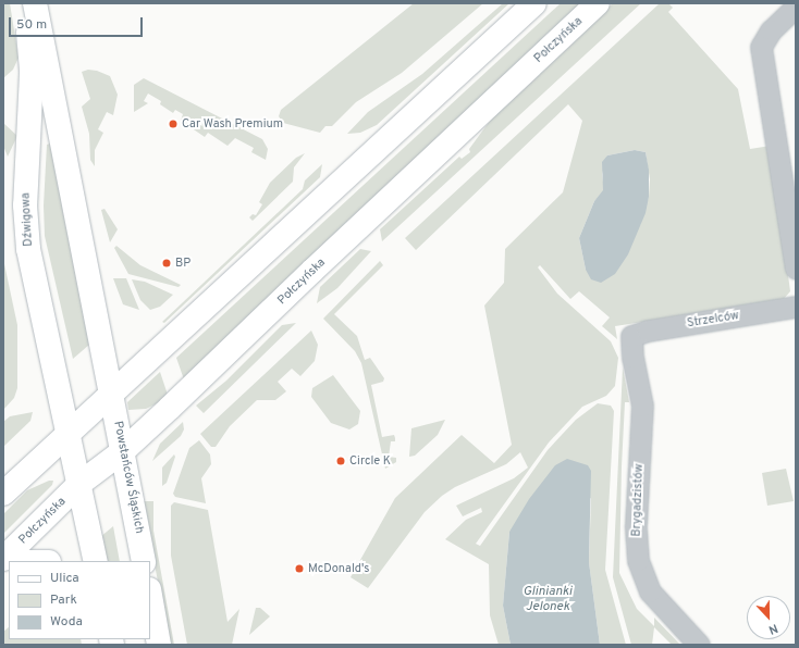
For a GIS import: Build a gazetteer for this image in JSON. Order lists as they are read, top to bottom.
{
  "streets": {
    "main road": ["Połczyńska", "Dźwigowa", "Powstańców Śląskich"],
    "street": ["Strzelców", "Brygadzistów"]
  },
  "crossings": [
    ["Połczyńska", "Powstańców Śląskich"],
    ["Strzelców", "Brygadzistów"]
  ],
  "water": ["Glinianki Jelonek"],
  "places": [
    "Car Wash Premium",
    "BP",
    "Circle K",
    "McDonald's"
  ],
  "legend": ["Ulica", "Park", "Woda"],
  "scale_bar": "50 m",
  "north": "bottom"
}
